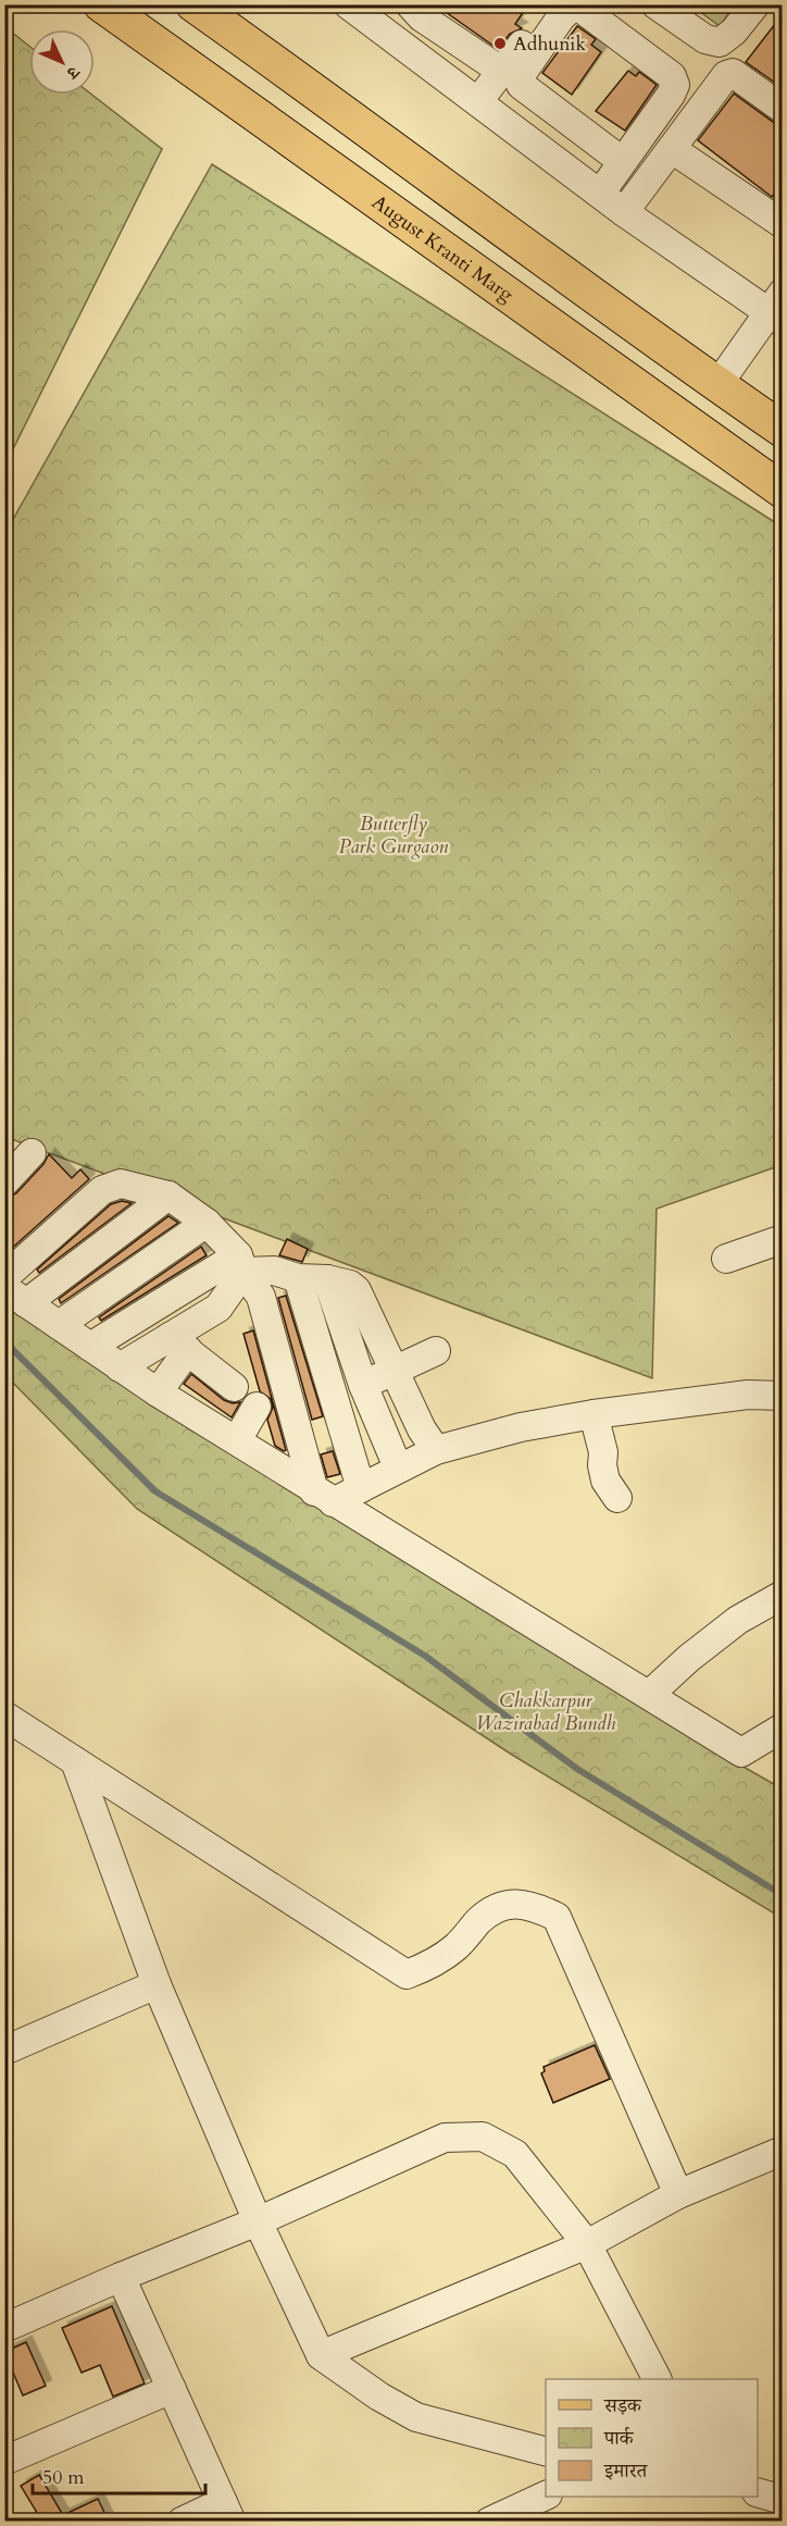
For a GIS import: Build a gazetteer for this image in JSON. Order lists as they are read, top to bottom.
{
  "streets": {
    "main road": ["August Kranti Marg"]
  },
  "parks": ["Butterfly Park Gurgaon", "Chakkarpur Wazirabad Bundh"],
  "places": ["Adhunik"],
  "legend": ["सड़क", "पार्क", "इमारत"],
  "scale_bar": "50 m",
  "north": "bottom right"
}
